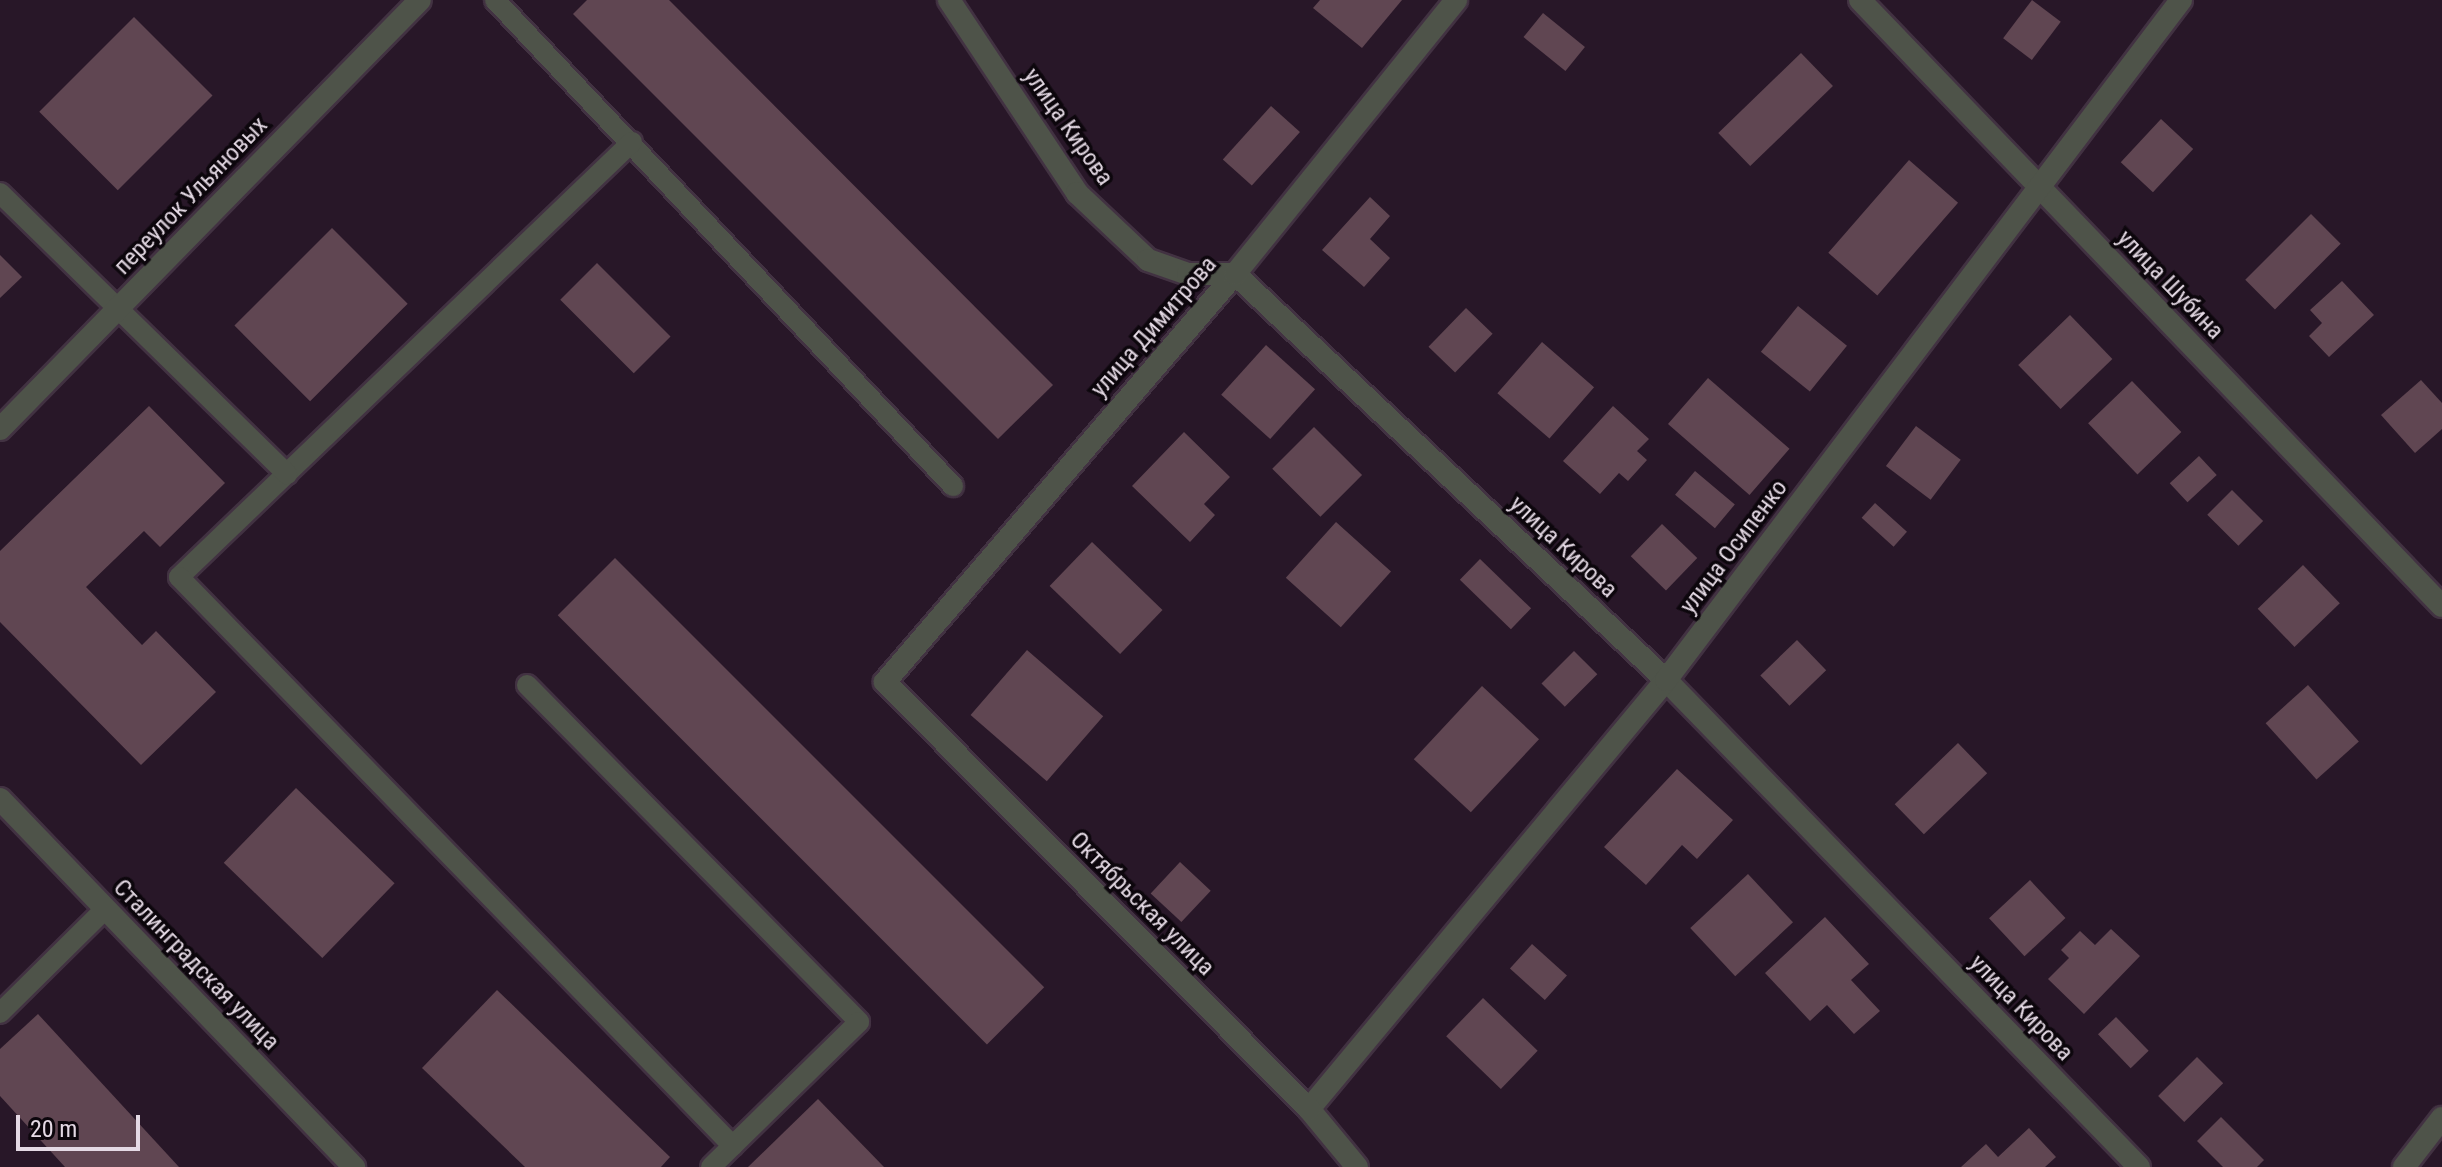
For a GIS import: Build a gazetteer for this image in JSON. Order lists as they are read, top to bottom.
{
  "streets": {
    "street": [
      "улица Кирова",
      "переулок Ульяновых",
      "улица Шубина",
      "улица Димитрова",
      "улица Осипенко",
      "Октябрьская улица",
      "Сталинградская улица"
    ]
  },
  "crossings": [
    ["улица Кирова", "улица Димитрова"],
    ["улица Кирова", "улица Осипенко"],
    ["улица Шубина", "улица Осипенко"],
    ["улица Димитрова", "Октябрьская улица"],
    ["улица Осипенко", "Октябрьская улица"]
  ],
  "scale_bar": "20 m"
}
